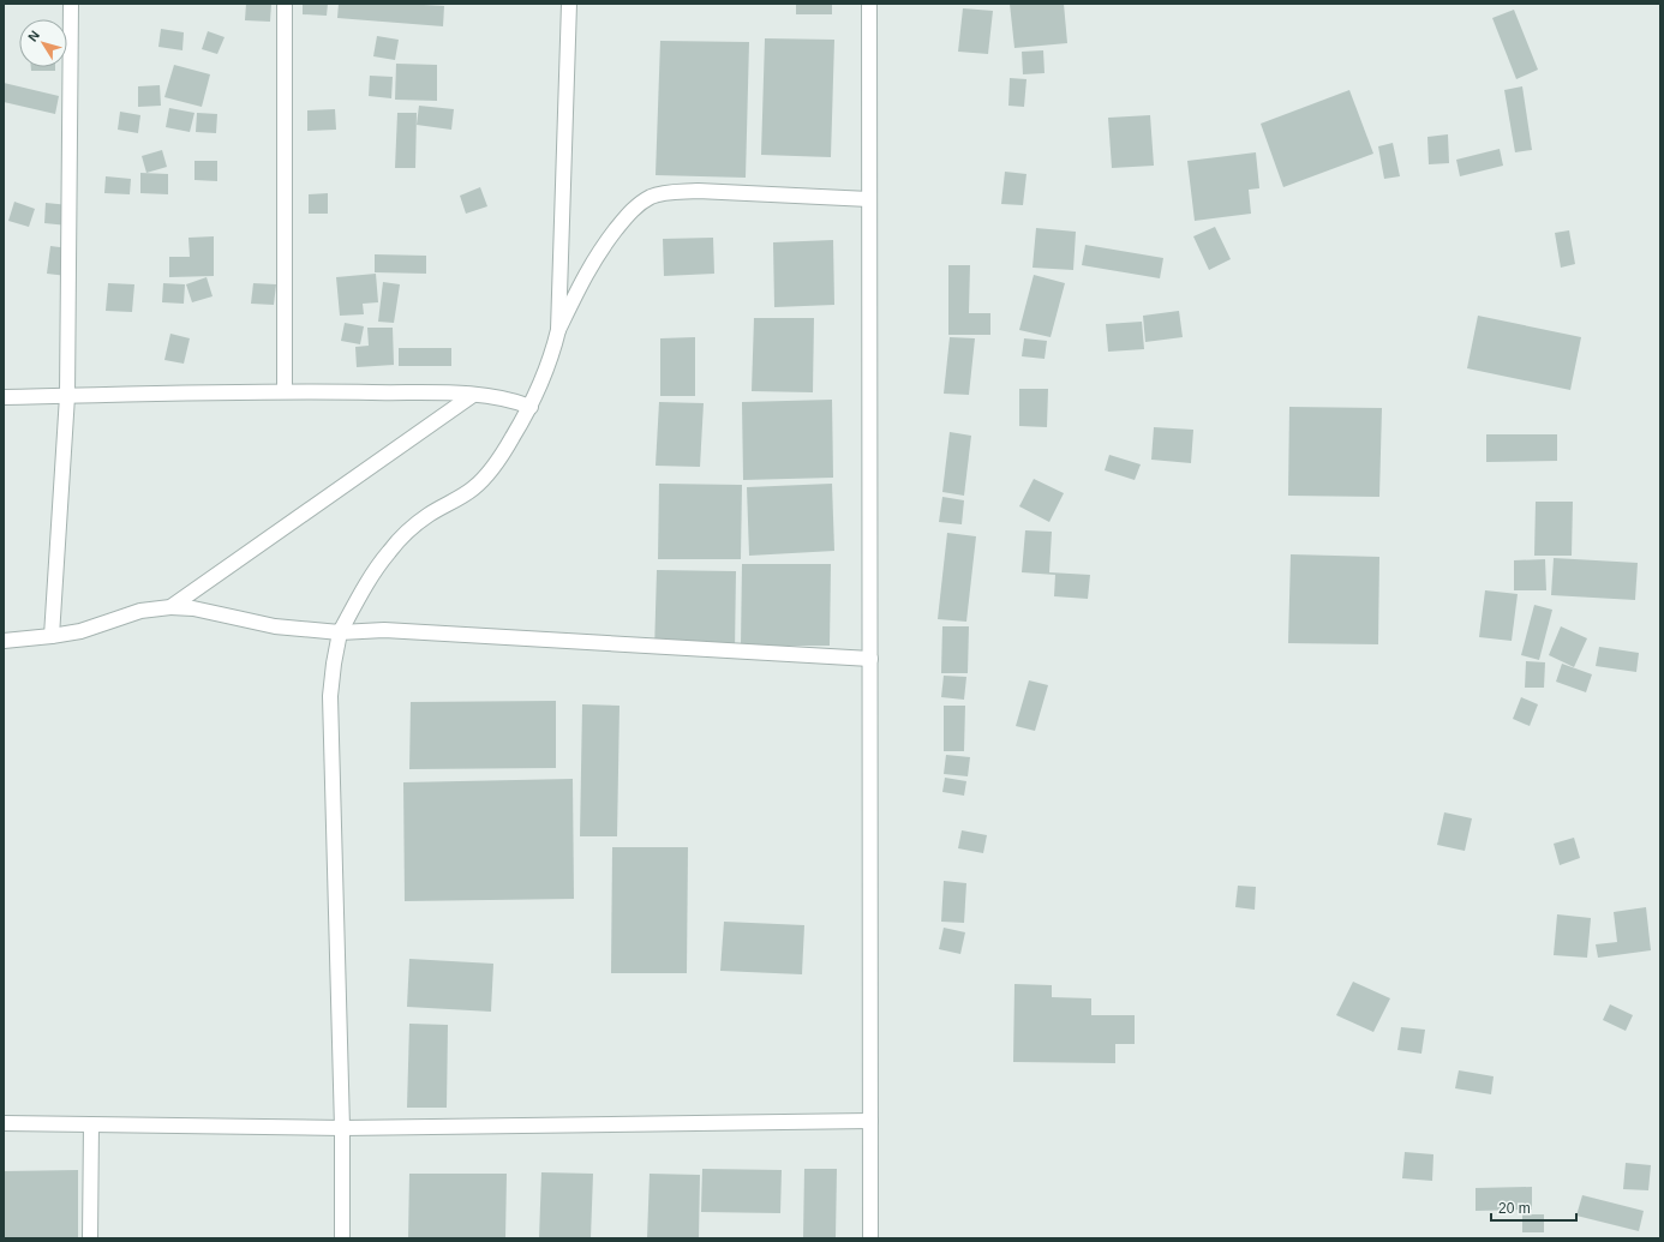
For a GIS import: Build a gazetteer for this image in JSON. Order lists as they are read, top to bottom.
{
  "scale_bar": "20 m",
  "north": "top left"
}
